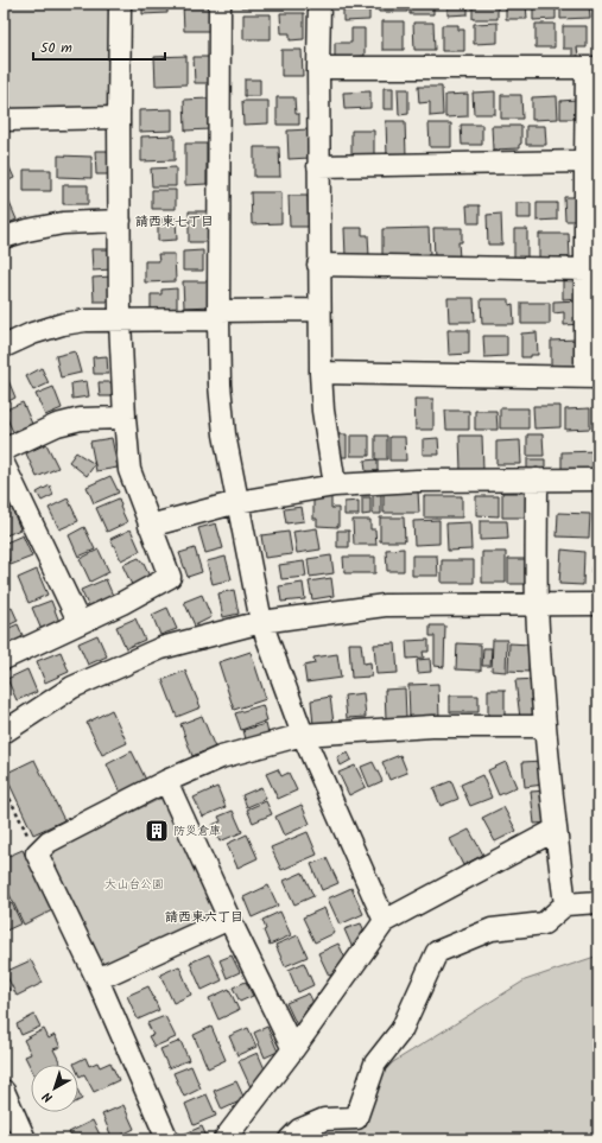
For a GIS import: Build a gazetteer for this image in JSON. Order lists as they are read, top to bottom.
{
  "districts": ["請西東七丁目", "請西東六丁目"],
  "parks": ["大山台公園"],
  "places": {
    "building": ["防災倉庫"]
  },
  "scale_bar": "50 m",
  "north": "bottom left"
}
